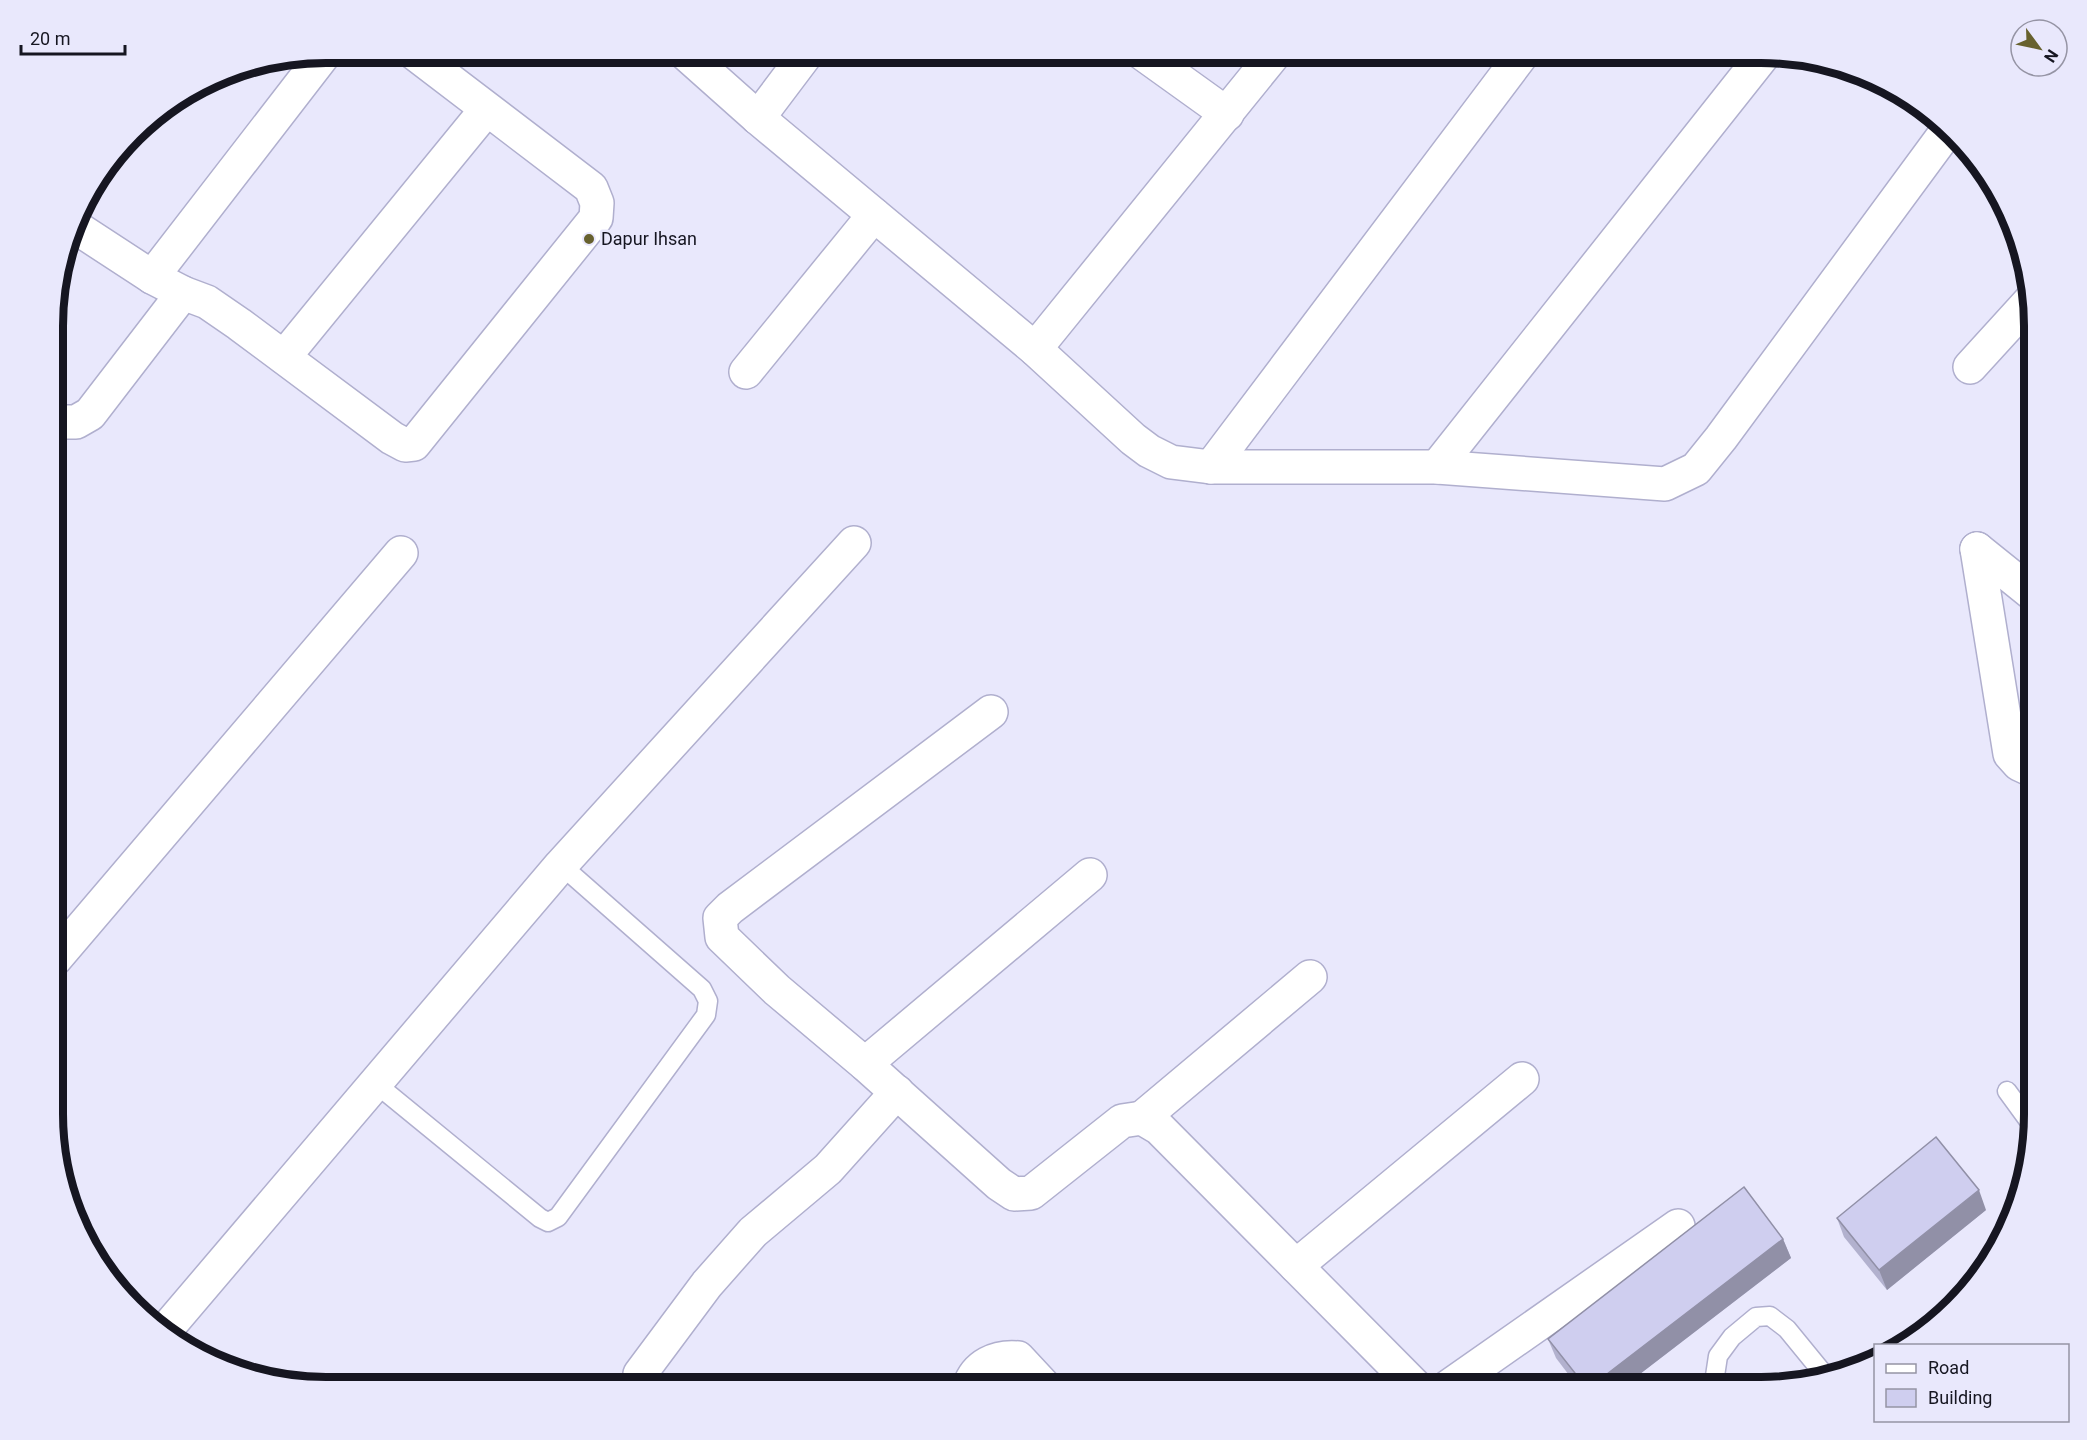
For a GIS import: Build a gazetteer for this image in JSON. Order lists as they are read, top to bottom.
{
  "places": ["Dapur Ihsan"],
  "legend": ["Road", "Building"],
  "scale_bar": "20 m",
  "north": "bottom right"
}
